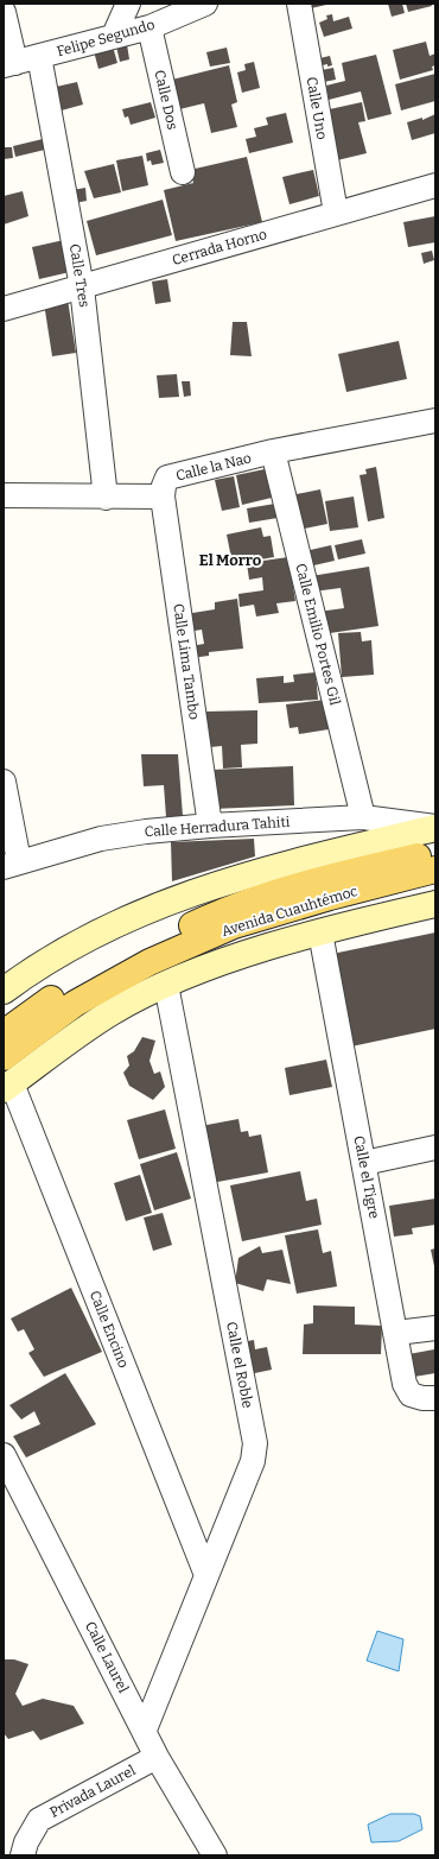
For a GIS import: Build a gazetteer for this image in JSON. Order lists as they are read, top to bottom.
{
  "streets": {
    "main road": ["Avenida Cuauhtémoc"],
    "street": [
      "Felipe Segundo",
      "Calle Dos",
      "Calle Uno",
      "Cerrada Horno",
      "Calle Tres",
      "Calle la Nao",
      "Calle Emilio Portes Gil",
      "Calle Lima Tambo",
      "Calle Herradura Tahiti",
      "Calle el Tigre",
      "Calle Encino",
      "Calle el Roble",
      "Calle Laurel",
      "Privada Laurel"
    ]
  },
  "crossings": [
    ["Felipe Segundo", "Calle Dos"],
    ["Felipe Segundo", "Calle Tres"],
    ["Calle Uno", "Cerrada Horno"],
    ["Cerrada Horno", "Calle Tres"],
    ["Calle Tres", "Calle la Nao"],
    ["Calle la Nao", "Calle Emilio Portes Gil"],
    ["Calle la Nao", "Calle Lima Tambo"],
    ["Calle Emilio Portes Gil", "Calle Herradura Tahiti"],
    ["Calle Lima Tambo", "Calle Herradura Tahiti"],
    ["Calle Encino", "Calle el Roble"],
    ["Calle el Roble", "Calle Laurel"],
    ["Calle Laurel", "Privada Laurel"]
  ],
  "districts": ["El Morro"]
}
